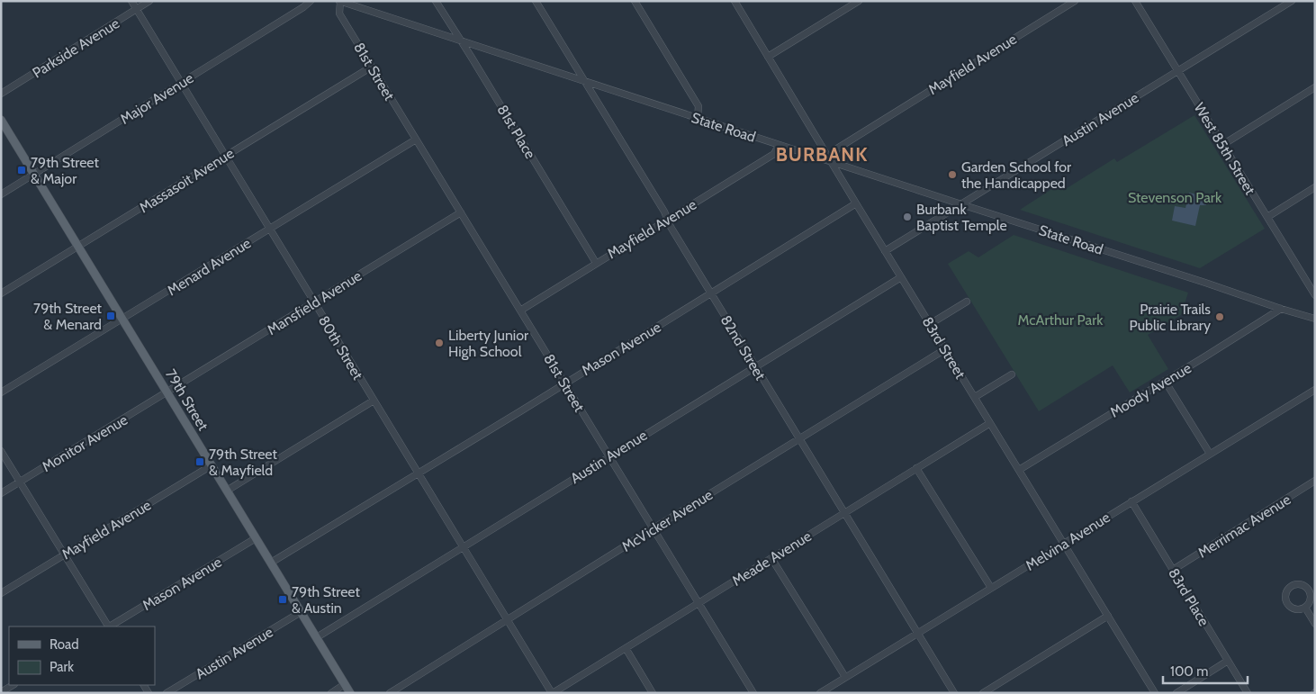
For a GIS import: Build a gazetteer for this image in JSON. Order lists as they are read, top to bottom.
{
  "streets": {
    "main road": ["79th Street"],
    "street": [
      "Parkside Avenue",
      "Mayfield Avenue",
      "81st Street",
      "Major Avenue",
      "Austin Avenue",
      "State Road",
      "81st Place",
      "West 85th Street",
      "Massasoit Avenue",
      "Menard Avenue",
      "Mansfield Avenue",
      "80th Street",
      "82nd Street",
      "83rd Street",
      "Mason Avenue",
      "Moody Avenue",
      "Monitor Avenue",
      "McVicker Avenue",
      "Merrimac Avenue",
      "Melvina Avenue",
      "Meade Avenue",
      "83rd Place"
    ]
  },
  "crossings": [
    ["Parkside Avenue", "80th Street"],
    ["Mayfield Avenue", "81st Street"],
    ["Mayfield Avenue", "State Road"],
    ["Mayfield Avenue", "81st Place"],
    ["Mayfield Avenue", "82nd Street"],
    ["Mayfield Avenue", "83rd Street"],
    ["Mayfield Avenue", "79th Street"],
    ["81st Street", "Austin Avenue"],
    ["81st Street", "State Road"],
    ["81st Street", "Massasoit Avenue"],
    ["81st Street", "Menard Avenue"],
    ["81st Street", "Mansfield Avenue"],
    ["81st Street", "Mason Avenue"],
    ["81st Street", "McVicker Avenue"],
    ["81st Street", "Meade Avenue"],
    ["Major Avenue", "80th Street"],
    ["Major Avenue", "79th Street"],
    ["Austin Avenue", "State Road"],
    ["Austin Avenue", "West 85th Street"],
    ["Austin Avenue", "80th Street"],
    ["Austin Avenue", "82nd Street"],
    ["Austin Avenue", "83rd Street"],
    ["Austin Avenue", "79th Street"],
    ["State Road", "81st Place"],
    ["State Road", "82nd Street"],
    ["State Road", "83rd Street"],
    ["State Road", "Moody Avenue"],
    ["Massasoit Avenue", "80th Street"],
    ["Massasoit Avenue", "79th Street"],
    ["Menard Avenue", "80th Street"],
    ["Menard Avenue", "79th Street"],
    ["Mansfield Avenue", "80th Street"],
    ["Mansfield Avenue", "79th Street"],
    ["Mansfield Avenue", "Monitor Avenue"],
    ["80th Street", "Mason Avenue"],
    ["80th Street", "McVicker Avenue"],
    ["80th Street", "Meade Avenue"],
    ["82nd Street", "Mason Avenue"],
    ["82nd Street", "McVicker Avenue"],
    ["82nd Street", "Melvina Avenue"],
    ["82nd Street", "Meade Avenue"],
    ["83rd Street", "Mason Avenue"],
    ["83rd Street", "Moody Avenue"],
    ["83rd Street", "McVicker Avenue"],
    ["83rd Street", "Melvina Avenue"],
    ["83rd Street", "Meade Avenue"],
    ["Mason Avenue", "79th Street"],
    ["79th Street", "Monitor Avenue"],
    ["Merrimac Avenue", "83rd Place"],
    ["Melvina Avenue", "83rd Place"]
  ],
  "districts": ["BURBANK"],
  "parks": ["Stevenson Park", "McArthur Park"],
  "places": {
    "transit": [
      "79th Street & Major",
      "79th Street & Menard",
      "79th Street & Mayfield",
      "79th Street & Austin"
    ],
    "other": [
      "Garden School for the Handicapped",
      "Burbank Baptist Temple",
      "Prairie Trails Public Library",
      "Liberty Junior High School"
    ]
  },
  "legend": ["Road", "Park"],
  "scale_bar": "100 m"
}
